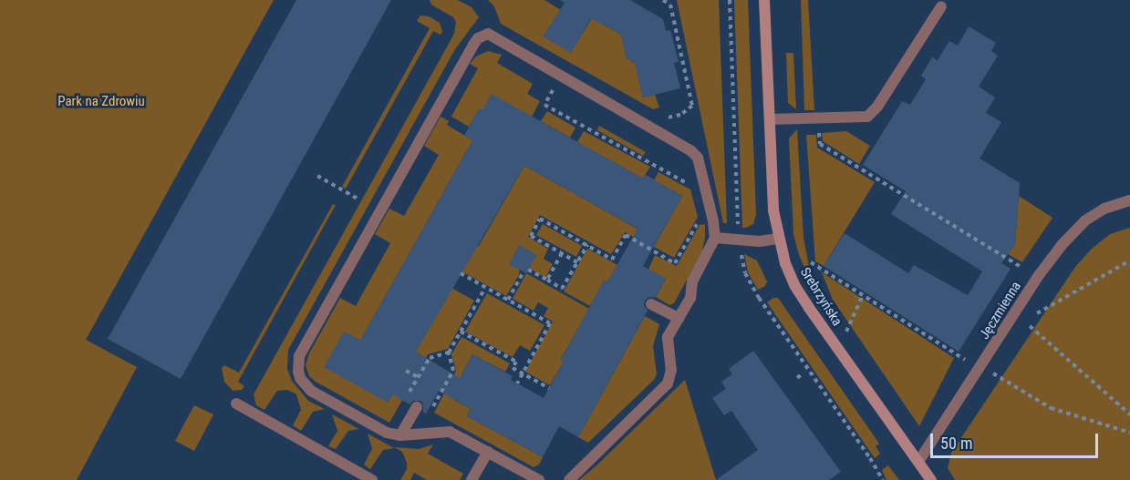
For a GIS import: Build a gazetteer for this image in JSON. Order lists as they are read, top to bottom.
{
  "streets": {
    "street": ["Srebrzyńska", "Jęczmienna"]
  },
  "crossings": [
    ["Srebrzyńska", "Jęczmienna"]
  ],
  "parks": ["Park na Zdrowiu"],
  "scale_bar": "50 m"
}
